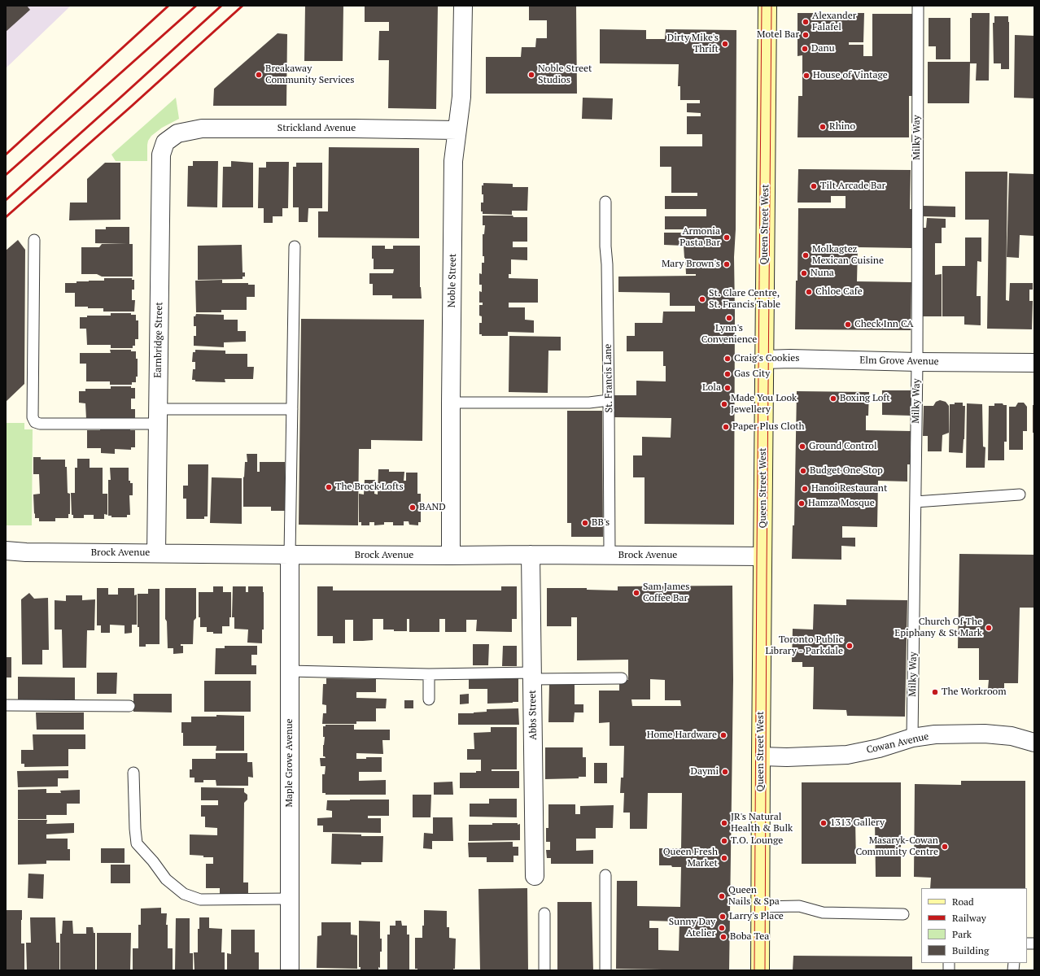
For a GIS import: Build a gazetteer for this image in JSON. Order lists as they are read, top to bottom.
{
  "streets": {
    "main road": ["Queen Street West"],
    "street": [
      "Strickland Avenue",
      "Noble Street",
      "Earnbridge Street",
      "Elm Grove Avenue",
      "Brock Avenue",
      "Abbs Street",
      "Cowan Avenue",
      "Maple Grove Avenue"
    ],
    "lane": ["Milky Way", "St. Francis Lane"]
  },
  "crossings": [
    ["Strickland Avenue", "Noble Street"],
    ["Strickland Avenue", "Earnbridge Street"],
    ["Milky Way", "Elm Grove Avenue"],
    ["Milky Way", "Cowan Avenue"],
    ["Queen Street West", "Elm Grove Avenue"],
    ["Queen Street West", "Brock Avenue"],
    ["Queen Street West", "Cowan Avenue"],
    ["Noble Street", "Brock Avenue"],
    ["Earnbridge Street", "Brock Avenue"],
    ["St. Francis Lane", "Brock Avenue"],
    ["Brock Avenue", "Abbs Street"],
    ["Brock Avenue", "Maple Grove Avenue"]
  ],
  "places": [
    "Alexander Falafel",
    "Motel Bar",
    "Dirty Mike's Thrift",
    "Danu",
    "Breakaway Community Services",
    "Noble Street Studios",
    "House of Vintage",
    "Rhino",
    "Tilt Arcade Bar",
    "Armonia Pasta Bar",
    "Molkagtez Mexican Cuisine",
    "Mary Brown's",
    "Nuna",
    "Chloe Cafe",
    "St. Clare Centre, St. Francis Table",
    "Lynn's Convenience",
    "Check Inn CA",
    "Craig's Cookies",
    "Gas City",
    "Lola",
    "Boxing Loft",
    "Made You Look Jewellery",
    "Paper Plus Cloth",
    "Ground Control",
    "Budget One Stop",
    "The Brock Lofts",
    "Hanoi Restaurant",
    "Hamza Mosque",
    "BAND",
    "BB's",
    "Sam James Coffee Bar",
    "Church Of The Epiphany & St Mark",
    "Toronto Public Library - Parkdale",
    "The Workroom",
    "Home Hardware",
    "Daymi",
    "JR's Natural Health & Bulk",
    "1313 Gallery",
    "T.O. Lounge",
    "Masaryk-Cowan Community Centre",
    "Queen Fresh Market",
    "Queen Nails & Spa",
    "Larry's Place",
    "Sunny Day Atelier",
    "Boba Tea"
  ],
  "legend": [
    "Road",
    "Railway",
    "Park",
    "Building"
  ]
}
